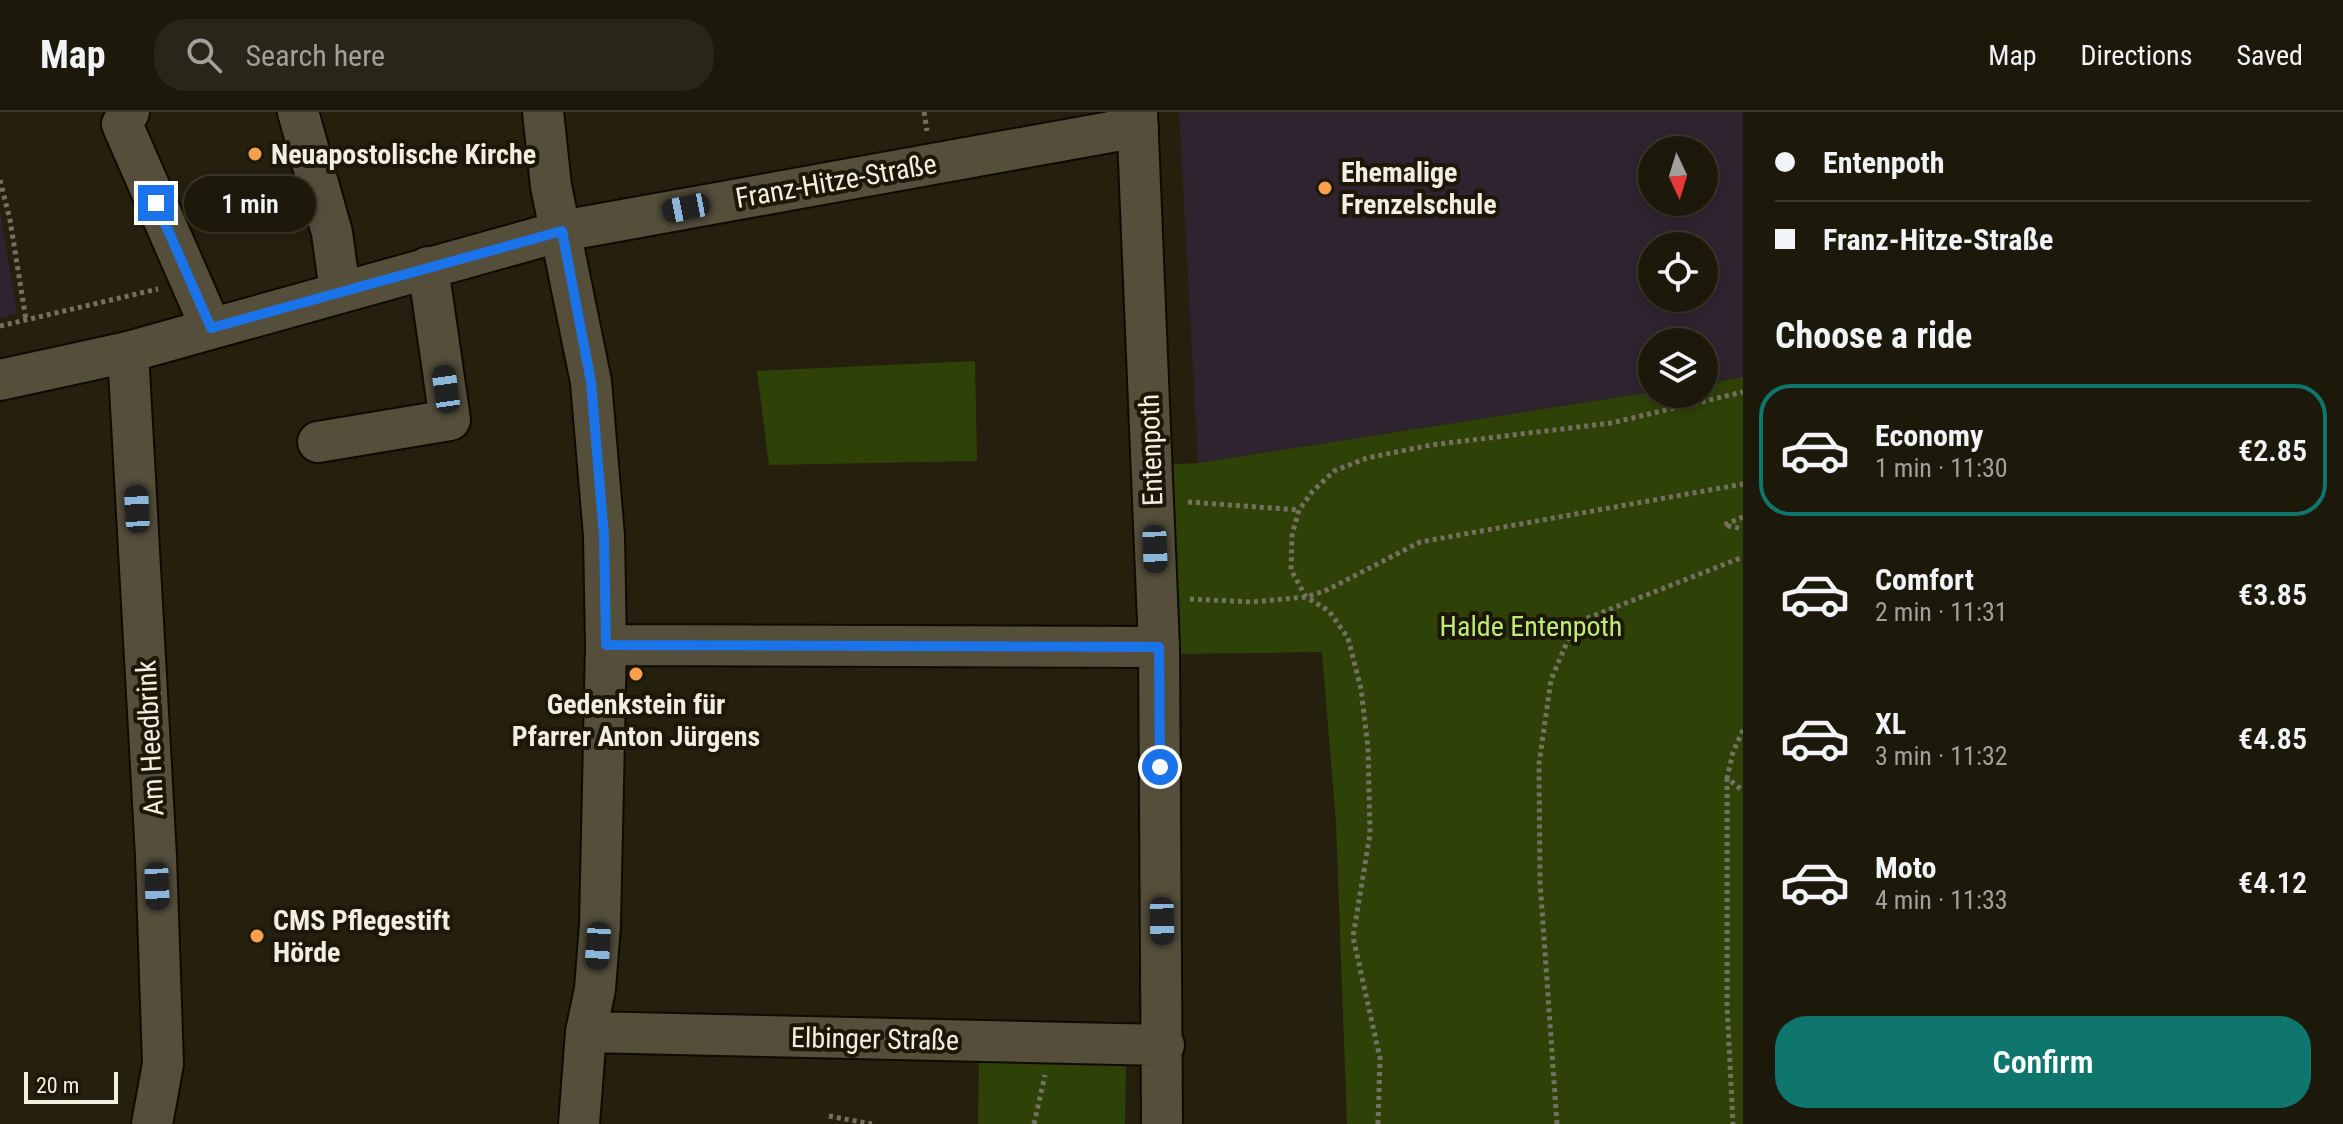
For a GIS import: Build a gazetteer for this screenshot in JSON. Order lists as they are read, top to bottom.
{
  "streets": {
    "street": [
      "Franz-Hitze-Straße",
      "Entenpoth",
      "Am Heedbrink",
      "Elbinger Straße"
    ]
  },
  "crossings": [
    ["Franz-Hitze-Straße", "Entenpoth"],
    ["Franz-Hitze-Straße", "Am Heedbrink"],
    ["Entenpoth", "Elbinger Straße"]
  ],
  "parks": ["Halde Entenpoth"],
  "places": [
    "Neuapostolische Kirche",
    "Ehemalige Frenzelschule",
    "Gedenkstein für Pfarrer Anton Jürgens",
    "CMS Pflegestift Hörde"
  ],
  "scale_bar": "20 m",
  "north": "bottom",
  "page": {
    "header": "Map",
    "search": "Search here",
    "nav": ["Map", "Directions", "Saved"],
    "banner": ["Entenpoth", "Franz-Hitze-Straße"],
    "bubble": "1 min",
    "heading": "Choose a ride",
    "list": [
      {
        "name": "Economy",
        "note": "1 min · 11:30",
        "value": "€2.85"
      },
      {
        "name": "Comfort",
        "note": "2 min · 11:31",
        "value": "€3.85"
      },
      {
        "name": "XL",
        "note": "3 min · 11:32",
        "value": "€4.85"
      },
      {
        "name": "Moto",
        "note": "4 min · 11:33",
        "value": "€4.12"
      }
    ],
    "buttons": "Confirm",
    "scale": "20 m"
  }
}
